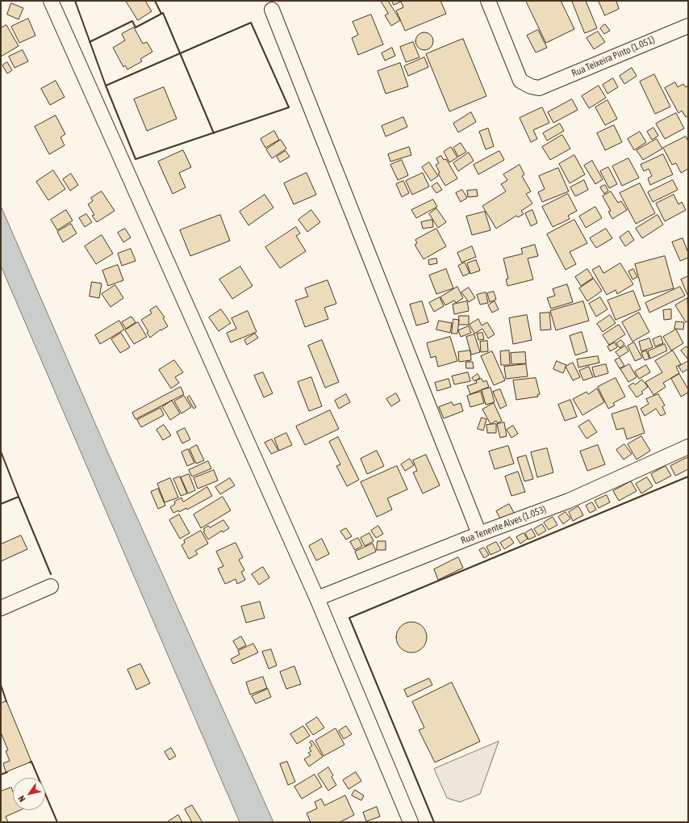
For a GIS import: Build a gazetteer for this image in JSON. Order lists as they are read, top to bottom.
{
  "streets": {
    "street": ["Rua Teixeira Pinto (1.051)", "Rua Tenente Alves (1.053)"]
  },
  "north": "bottom left"
}
